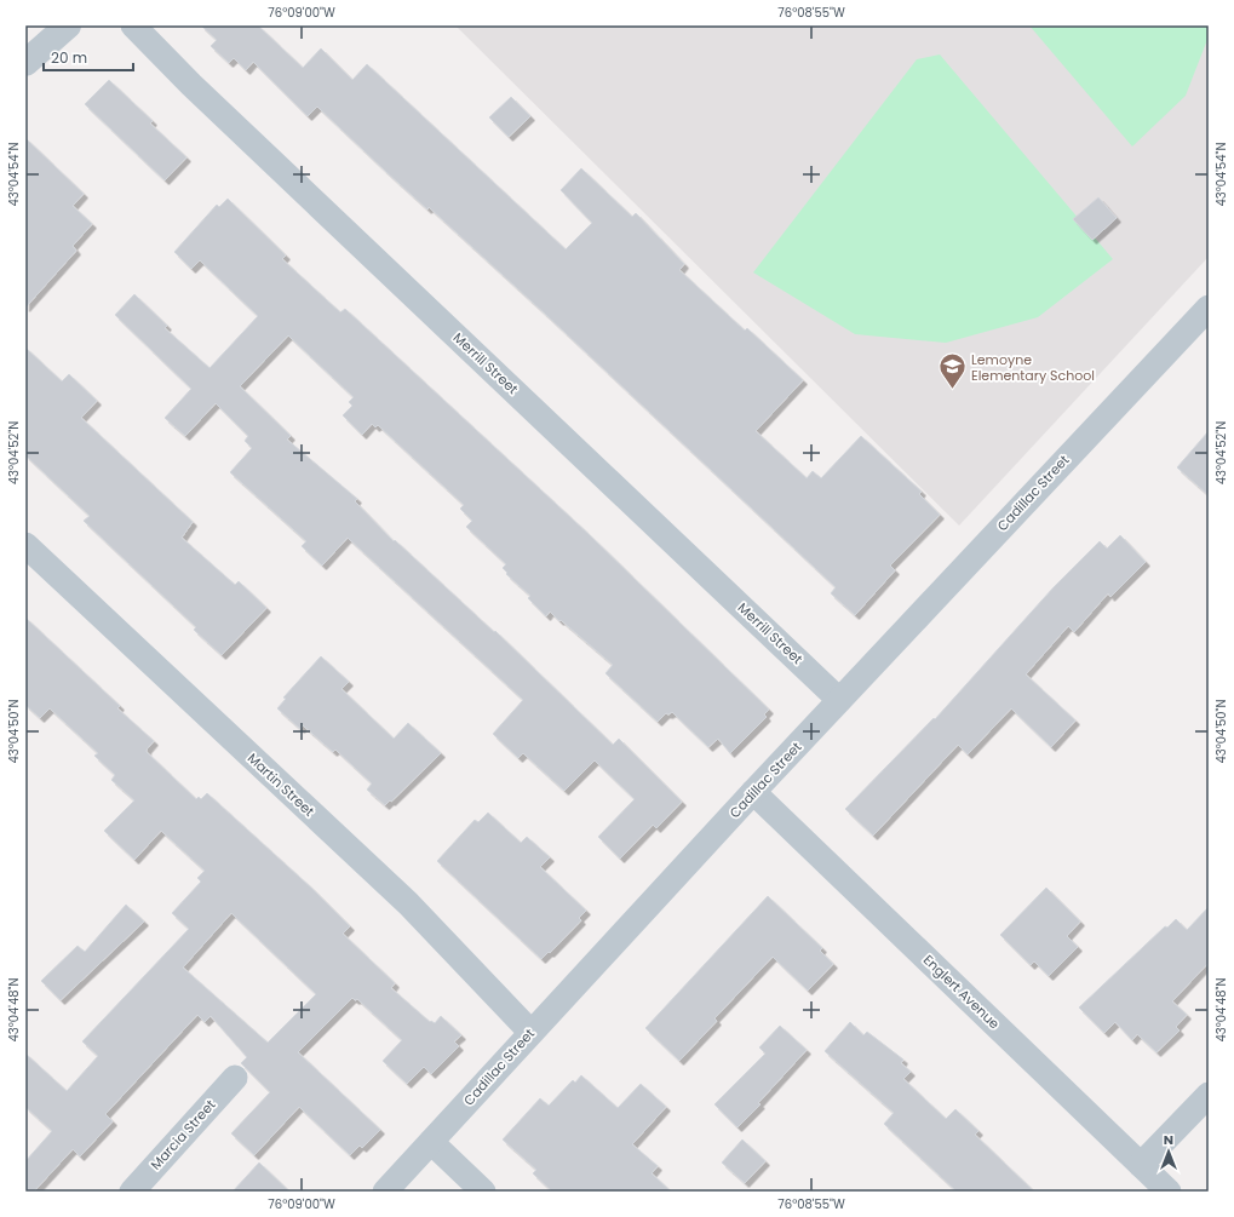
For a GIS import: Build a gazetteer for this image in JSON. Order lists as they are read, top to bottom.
{
  "streets": {
    "street": [
      "Merrill Street",
      "Cadillac Street",
      "Martin Street",
      "Englert Avenue",
      "Marcia Street"
    ]
  },
  "crossings": [
    ["Merrill Street", "Cadillac Street"],
    ["Cadillac Street", "Martin Street"],
    ["Cadillac Street", "Englert Avenue"]
  ],
  "places": {
    "school or university": ["Lemoyne Elementary School"]
  },
  "scale_bar": "20 m",
  "north": "top",
  "coordinates": [
    "76°09'00\"W",
    "76°08'55\"W",
    "43°04'54\"N",
    "43°04'52\"N",
    "43°04'50\"N",
    "43°04'48\"N"
  ]
}
